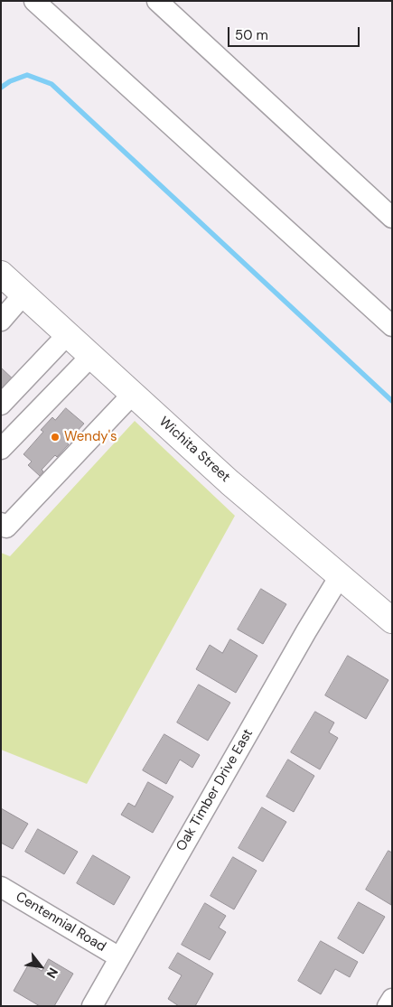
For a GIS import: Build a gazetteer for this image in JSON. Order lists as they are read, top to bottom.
{
  "streets": {
    "main road": ["Wichita Street"],
    "street": ["Oak Timber Drive East", "Centennial Road"]
  },
  "crossings": [
    ["Wichita Street", "Oak Timber Drive East"],
    ["Oak Timber Drive East", "Centennial Road"]
  ],
  "places": ["Wendy's"],
  "scale_bar": "50 m",
  "north": "bottom right"
}
